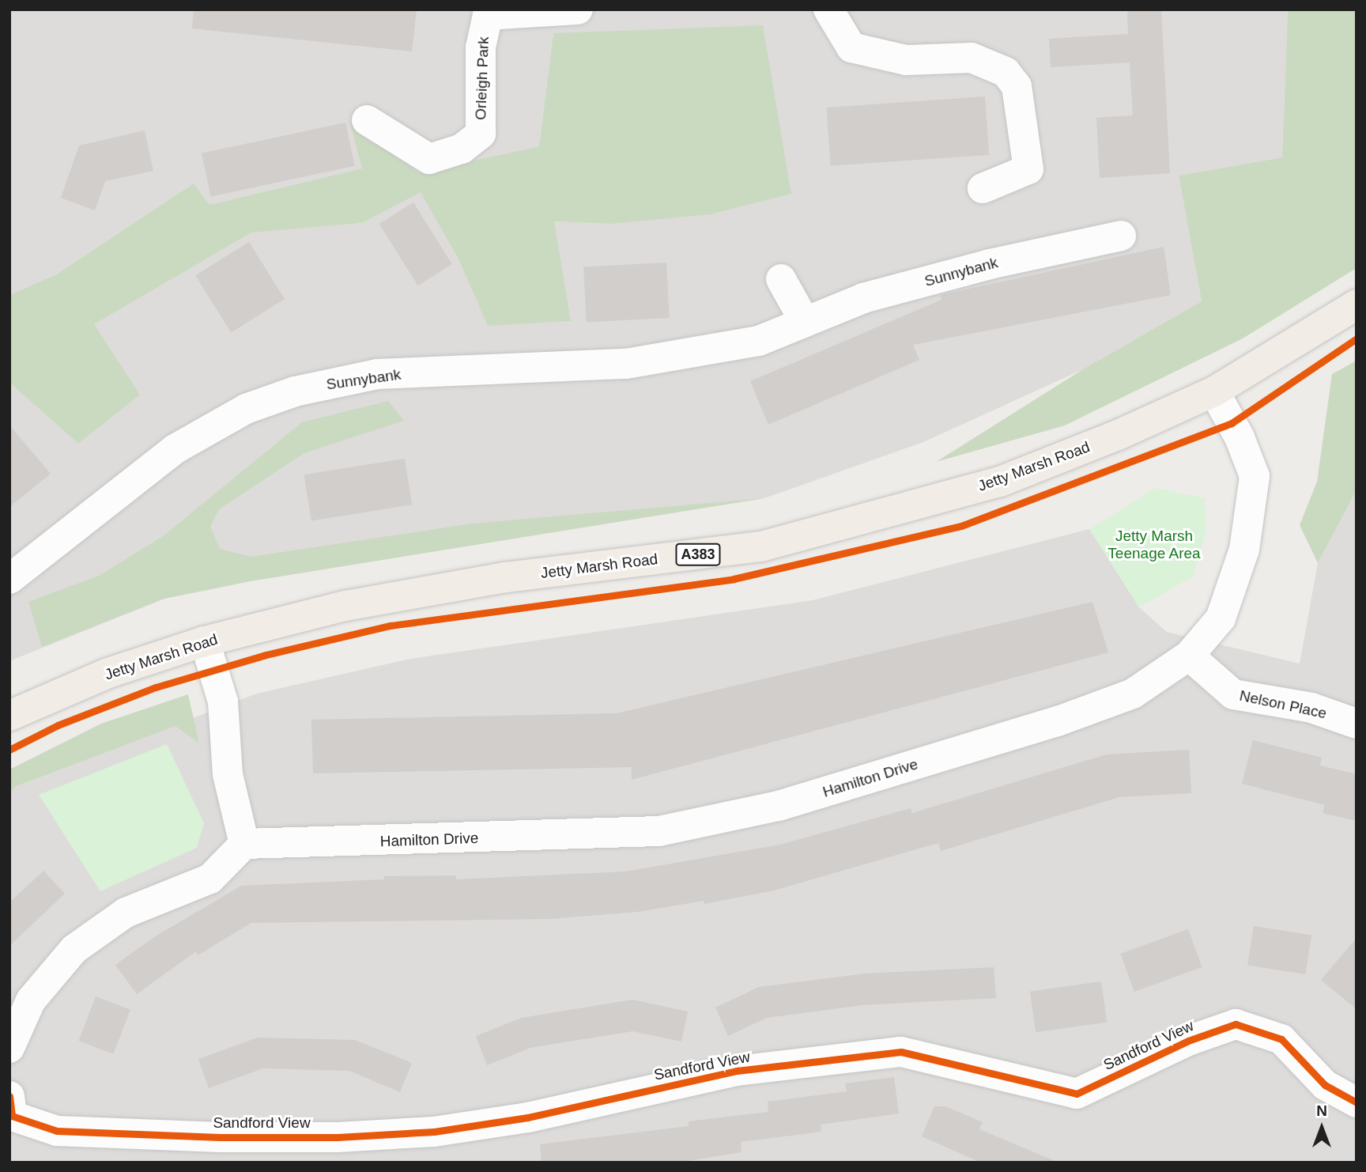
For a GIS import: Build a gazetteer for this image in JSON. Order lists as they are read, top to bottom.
{
  "streets": {
    "main road": ["Jetty Marsh Road", "A383"],
    "street": [
      "Orleigh Park",
      "Sunnybank",
      "Nelson Place",
      "Hamilton Drive",
      "Sandford View"
    ]
  },
  "crossings": [
    ["Jetty Marsh Road", "Hamilton Drive"],
    ["Nelson Place", "Hamilton Drive"]
  ],
  "parks": ["Jetty Marsh Teenage Area"],
  "north": "top"
}
